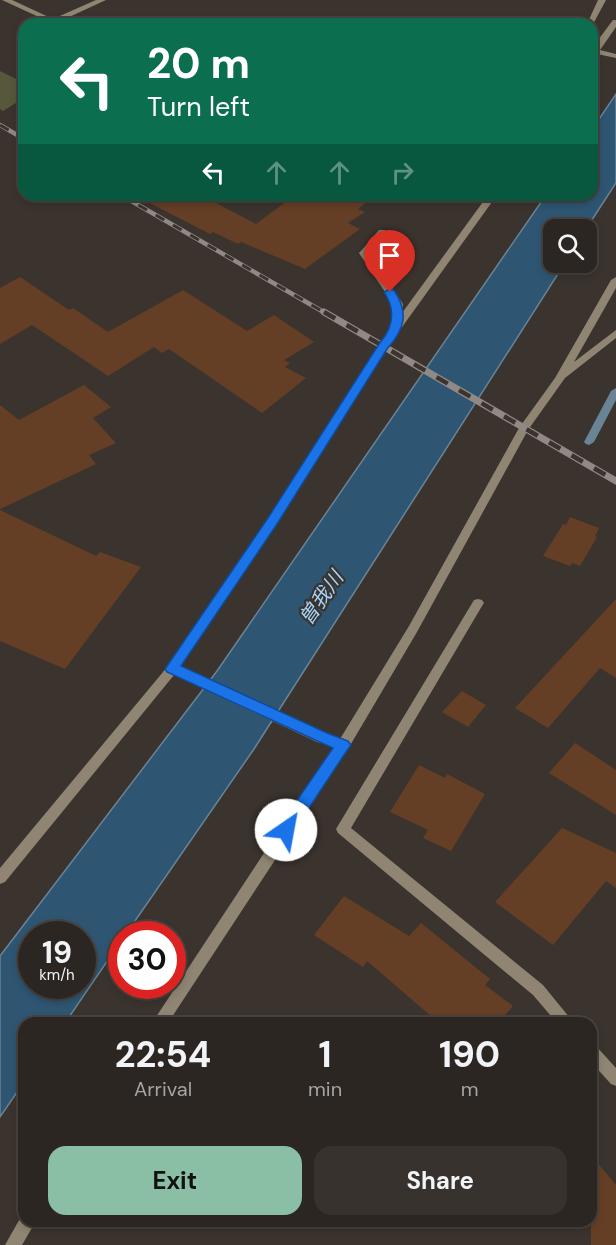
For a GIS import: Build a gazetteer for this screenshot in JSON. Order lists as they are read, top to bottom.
{
  "water": ["曽我川"],
  "page": {
    "turn": ["20 m", "Turn left"],
    "speed": "19 km/h",
    "limit": "30",
    "eta": [
      "22:54",
      "Arrival",
      "1",
      "min",
      "190",
      "m"
    ],
    "buttons": ["Exit", "Share"]
  }
}
